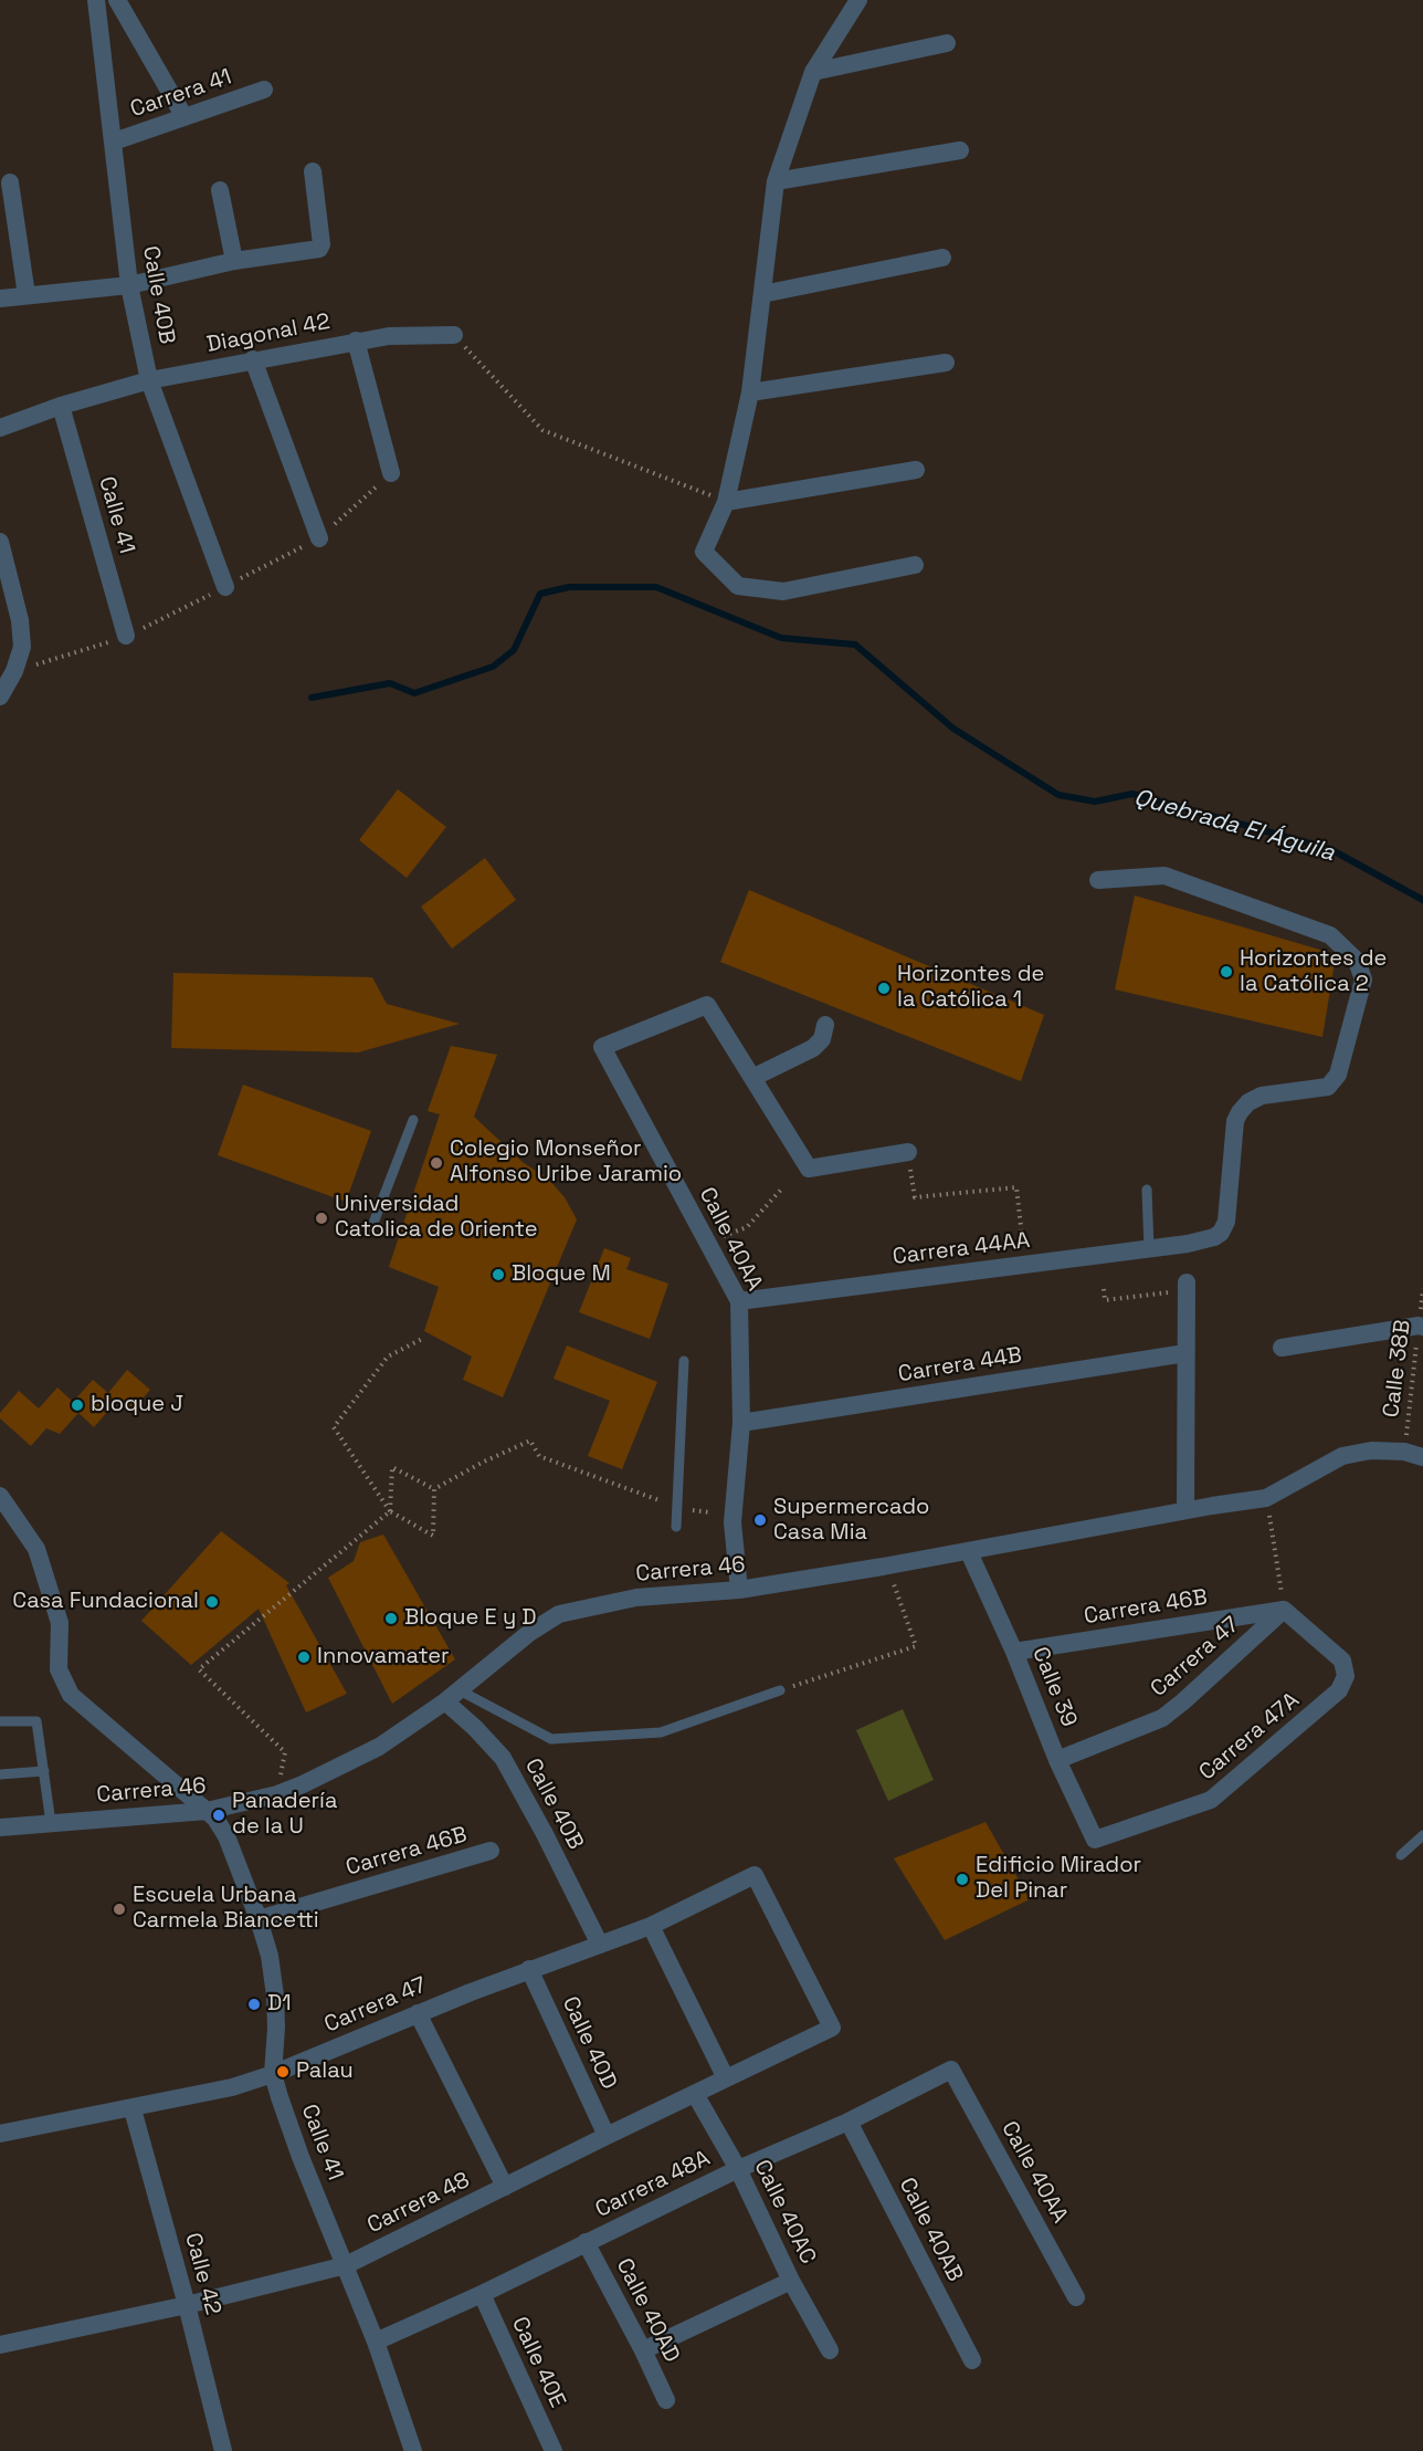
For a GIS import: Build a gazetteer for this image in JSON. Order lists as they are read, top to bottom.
{
  "streets": {
    "street": [
      "Carrera 41",
      "Calle 40B",
      "Diagonal 42",
      "Calle 41",
      "Calle 40AA",
      "Carrera 44AA",
      "Carrera 44B",
      "Carrera 46",
      "Carrera 46B",
      "Carrera 47",
      "Calle 39",
      "Carrera 47A",
      "Calle 40D",
      "Carrera 48A",
      "Carrera 48",
      "Calle 40AC",
      "Calle 40AB",
      "Calle 42",
      "Calle 40AD",
      "Calle 40E"
    ],
    "path": ["Calle 38B"]
  },
  "crossings": [
    ["Carrera 41", "Calle 40B"],
    ["Calle 40B", "Diagonal 42"],
    ["Calle 40B", "Carrera 46"],
    ["Calle 40B", "Carrera 47"],
    ["Diagonal 42", "Calle 41"],
    ["Calle 41", "Carrera 46"],
    ["Calle 41", "Carrera 46B"],
    ["Calle 41", "Carrera 47"],
    ["Calle 41", "Carrera 48A"],
    ["Calle 41", "Carrera 48"],
    ["Calle 40AA", "Carrera 44AA"],
    ["Calle 40AA", "Carrera 44B"],
    ["Calle 40AA", "Carrera 46"],
    ["Calle 40AA", "Carrera 48A"],
    ["Calle 38B", "Carrera 46"],
    ["Carrera 46", "Calle 39"],
    ["Carrera 46B", "Carrera 47"],
    ["Carrera 46B", "Calle 39"],
    ["Carrera 46B", "Carrera 47A"],
    ["Carrera 47", "Calle 39"],
    ["Carrera 47", "Carrera 47A"],
    ["Carrera 47", "Calle 40D"],
    ["Carrera 47", "Carrera 48"],
    ["Carrera 47", "Calle 42"],
    ["Calle 39", "Carrera 47A"],
    ["Calle 40D", "Carrera 48"],
    ["Carrera 48A", "Calle 40AC"],
    ["Carrera 48A", "Calle 40AB"],
    ["Carrera 48A", "Calle 40AD"],
    ["Carrera 48A", "Calle 40E"],
    ["Carrera 48", "Calle 40AC"],
    ["Carrera 48", "Calle 42"]
  ],
  "water": ["Quebrada El Águila"],
  "places": [
    "Horizontes de la Católica 2",
    "Horizontes de la Católica 1",
    "Colegio Monseñor Alfonso Uribe Jaramio",
    "Universidad Catolica de Oriente",
    "Bloque M",
    "bloque J",
    "Supermercado Casa Mia",
    "Casa Fundacional",
    "Bloque E y D",
    "Innovamater",
    "Panadería de la U",
    "Edificio Mirador Del Pinar",
    "Escuela Urbana Carmela Biancetti",
    "D1",
    "Palau"
  ]
}
